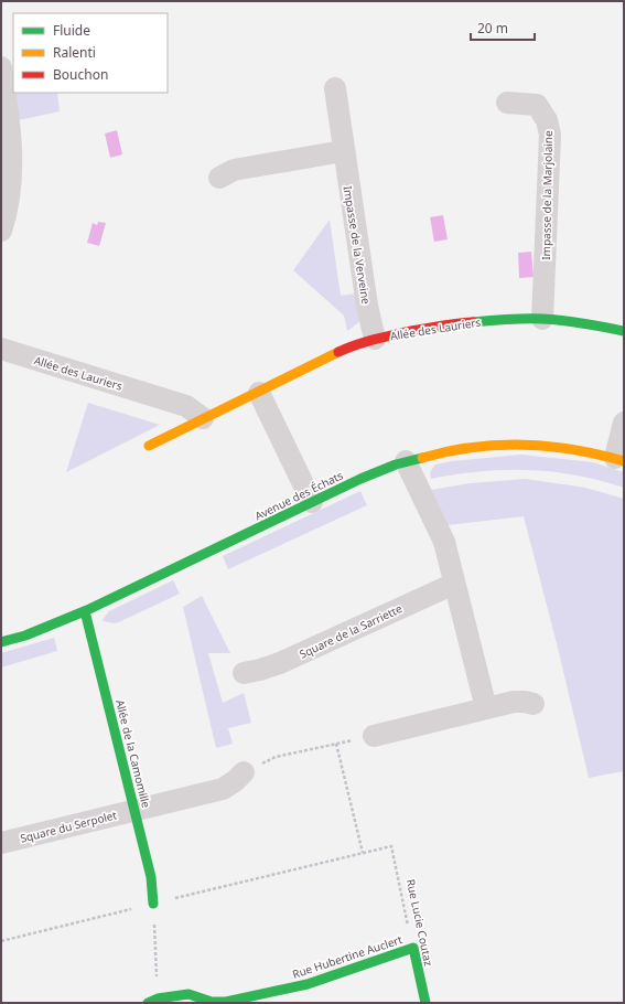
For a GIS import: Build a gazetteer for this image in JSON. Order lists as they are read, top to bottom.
{
  "streets": {
    "street": [
      "Impasse de la Marjolaine",
      "Impasse de la Verveine",
      "Allée des Lauriers",
      "Avenue des Échats",
      "Square de la Sarriette",
      "Allée de la Camomille",
      "Square du Serpolet",
      "Rue Lucie Coutaz",
      "Rue Hubertine Auclert"
    ]
  },
  "crossings": [
    ["Impasse de la Marjolaine", "Allée des Lauriers"],
    ["Impasse de la Verveine", "Allée des Lauriers"],
    ["Avenue des Échats", "Allée de la Camomille"],
    ["Allée de la Camomille", "Square du Serpolet"],
    ["Rue Lucie Coutaz", "Rue Hubertine Auclert"]
  ],
  "legend": ["Fluide", "Ralenti", "Bouchon"],
  "scale_bar": "20 m"
}
